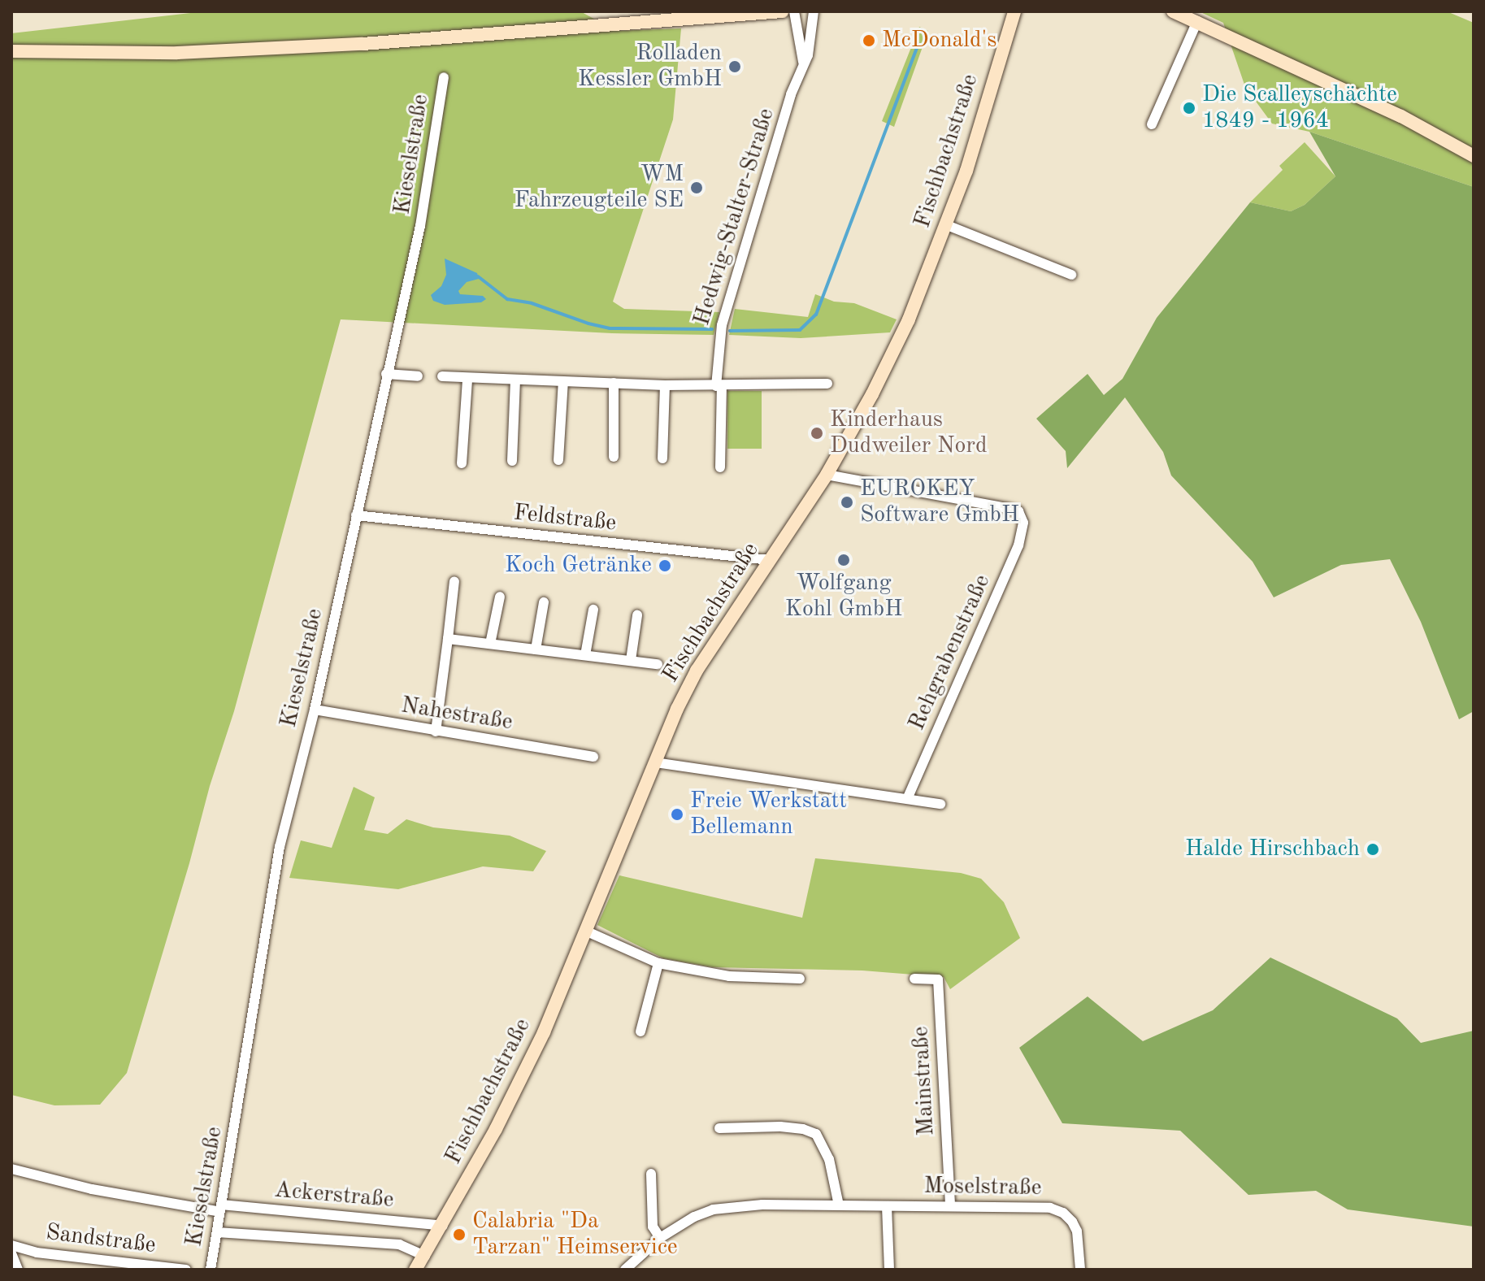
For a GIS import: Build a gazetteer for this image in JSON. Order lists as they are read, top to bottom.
{
  "streets": {
    "street": [
      "Fischbachstraße",
      "Kieselstraße",
      "Hedwig-Stalter-Straße",
      "Feldstraße",
      "Rehgrabenstraße",
      "Nahestraße",
      "Mainstraße",
      "Moselstraße",
      "Ackerstraße",
      "Sandstraße"
    ]
  },
  "crossings": [
    ["Fischbachstraße", "Feldstraße"],
    ["Fischbachstraße", "Rehgrabenstraße"],
    ["Fischbachstraße", "Ackerstraße"],
    ["Kieselstraße", "Feldstraße"],
    ["Kieselstraße", "Nahestraße"],
    ["Kieselstraße", "Ackerstraße"],
    ["Mainstraße", "Moselstraße"]
  ],
  "places": [
    "McDonald's",
    "Rolladen Kessler GmbH",
    "Die Scalleyschächte 1849 - 1964",
    "WM Fahrzeugteile SE",
    "Kinderhaus Dudweiler Nord",
    "EUROKEY Software GmbH",
    "Wolfgang Kohl GmbH",
    "Koch Getränke",
    "Freie Werkstatt Bellemann",
    "Halde Hirschbach",
    "Calabria \"Da Tarzan\" Heimservice"
  ]
}
